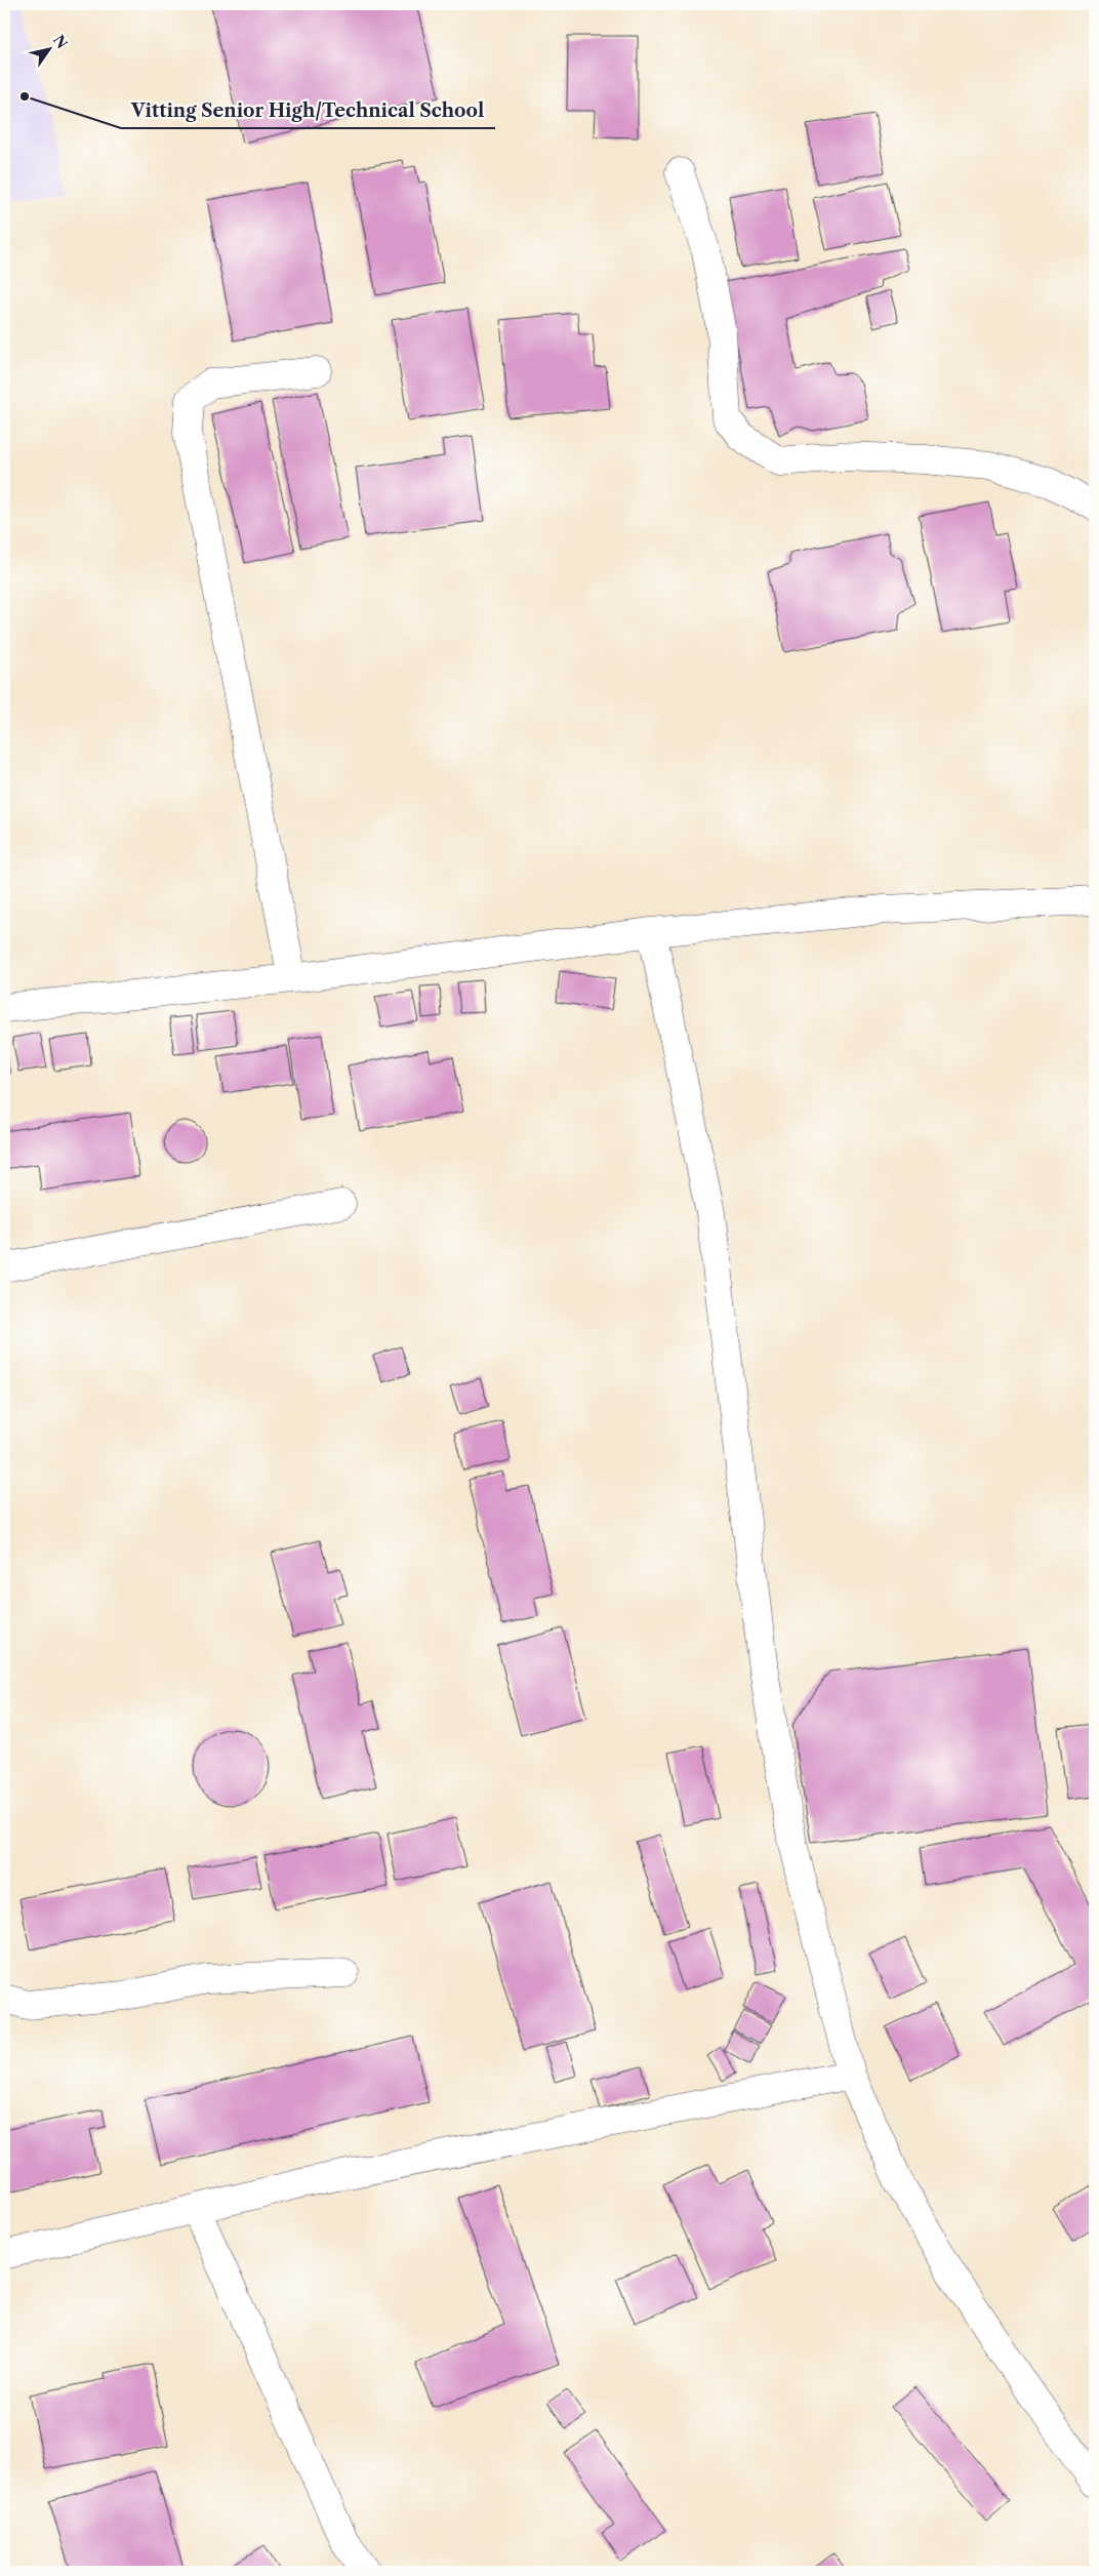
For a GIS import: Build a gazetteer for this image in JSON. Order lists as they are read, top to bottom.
{
  "places": ["Vitting Senior High/Technical School"],
  "north": "top right"
}
